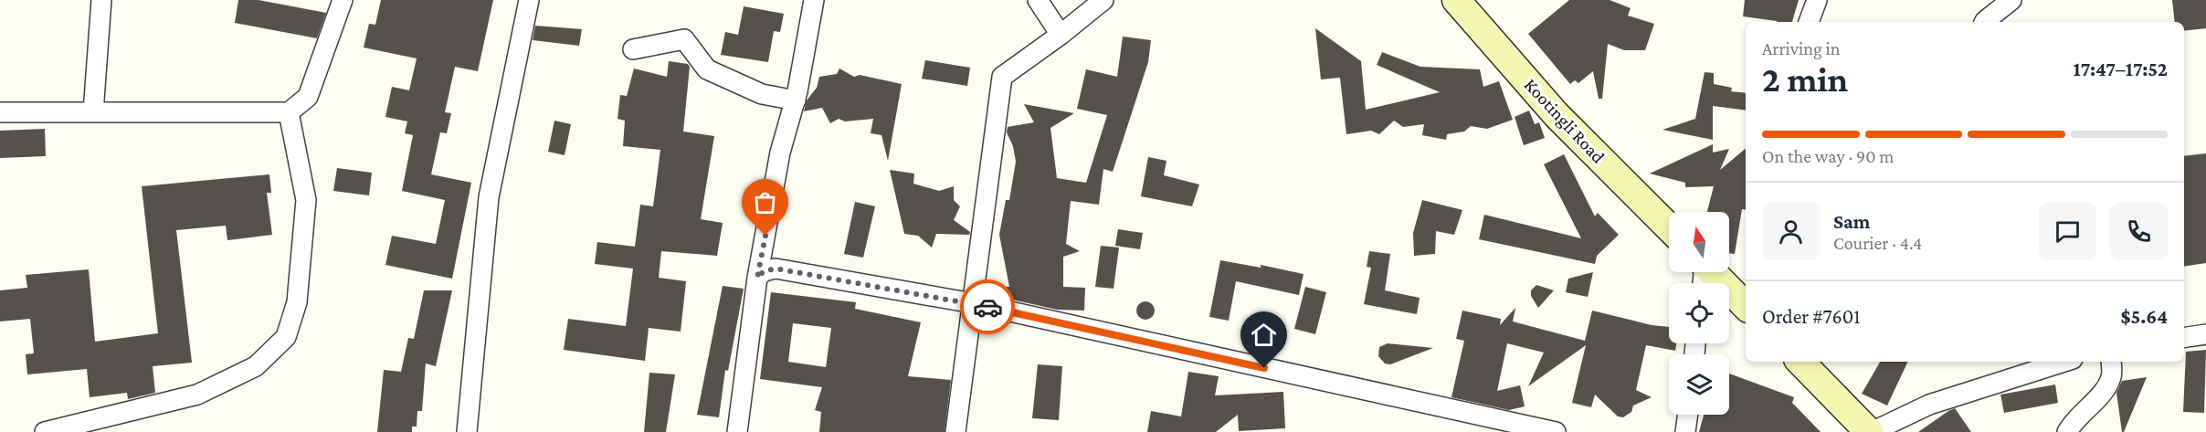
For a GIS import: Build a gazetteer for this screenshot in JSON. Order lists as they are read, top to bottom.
{
  "streets": {
    "street": ["Kootingli Road"]
  },
  "north": "top",
  "page": {
    "heading": ["2 min", "Arriving in", "17:47–17:52"],
    "panel": [
      "Sam",
      "Courier · 4.4",
      "Order #7601",
      "$5.64"
    ],
    "bar": "On the way · 90 m"
  }
}
